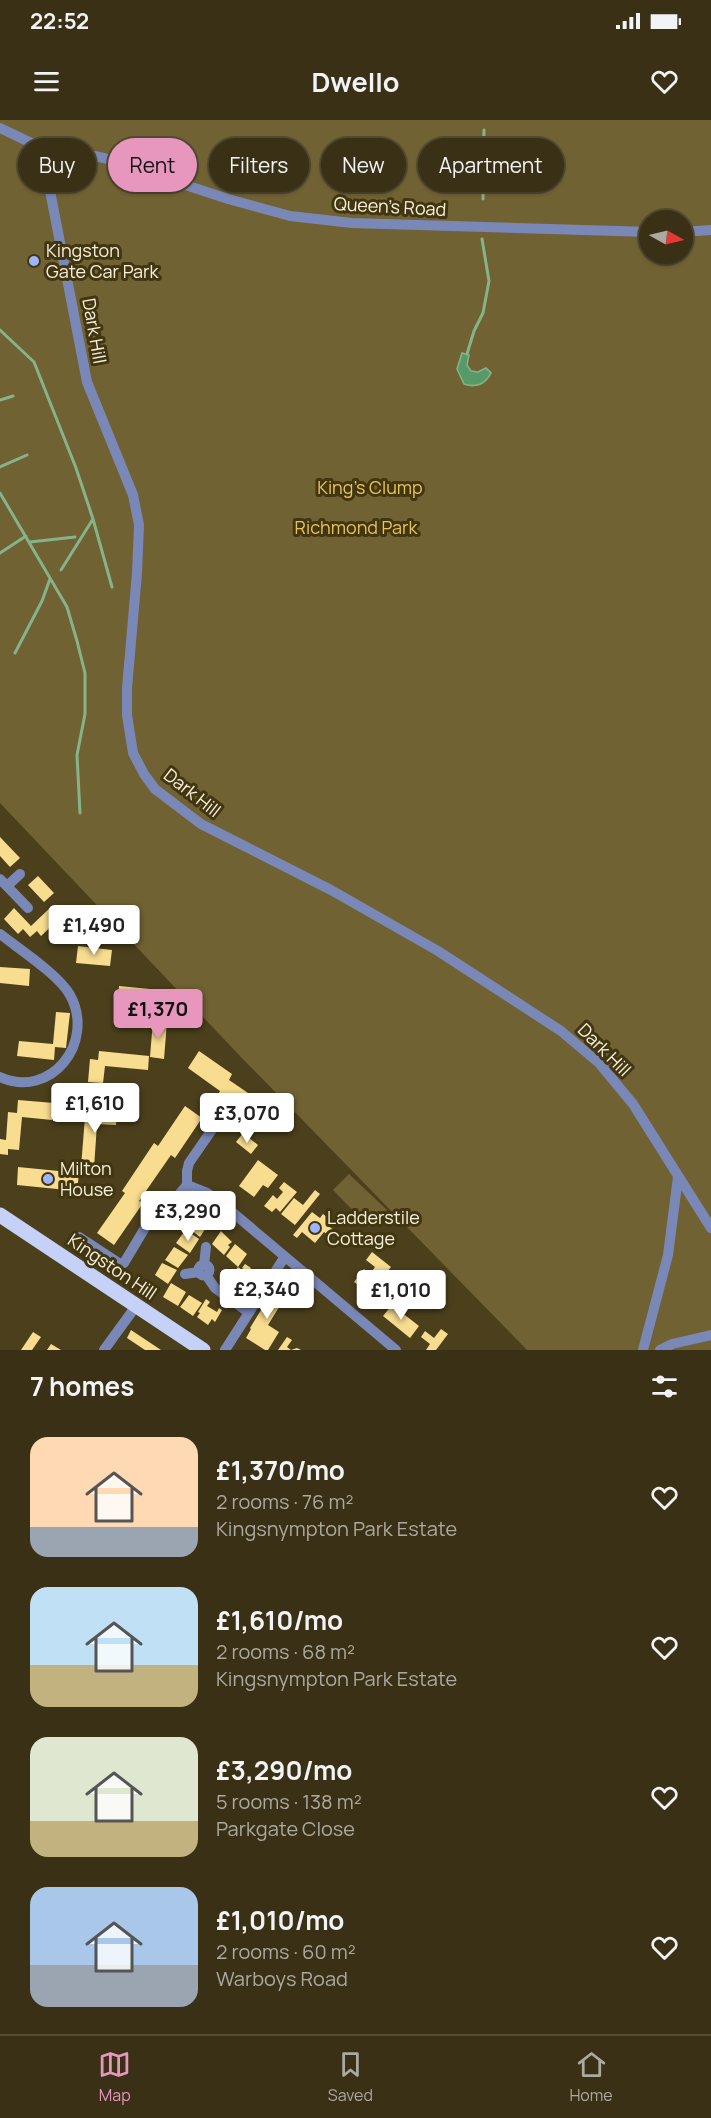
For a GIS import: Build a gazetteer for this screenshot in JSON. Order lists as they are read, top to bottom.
{
  "streets": {
    "main road": ["Kingston Hill"],
    "street": ["Queen's Road", "Dark Hill"]
  },
  "parks": ["King's Clump", "Richmond Park"],
  "places": ["Kingston Gate Car Park", "Milton House", "Ladderstile Cottage"],
  "north": "right",
  "page": {
    "status": "22:52",
    "header": "Dwello",
    "chip": [
      "Buy",
      "Rent",
      "Filters",
      "New",
      "Apartment"
    ],
    "price": [
      "£1,490",
      "£1,370",
      "£1,610",
      "£3,070",
      "£3,290",
      "£2,340",
      "£1,010"
    ],
    "heading": "7 homes",
    "list": [
      {
        "name": "£1,370/mo",
        "note": "2 rooms · 76 m² · Kingsnympton Park Estate"
      },
      {
        "name": "£1,610/mo",
        "note": "2 rooms · 68 m² · Kingsnympton Park Estate"
      },
      {
        "name": "£3,290/mo",
        "note": "5 rooms · 138 m² · Parkgate Close"
      },
      {
        "name": "£1,010/mo",
        "note": "2 rooms · 60 m² · Warboys Road"
      }
    ],
    "tabs": ["Map", "Saved", "Home"]
  }
}
